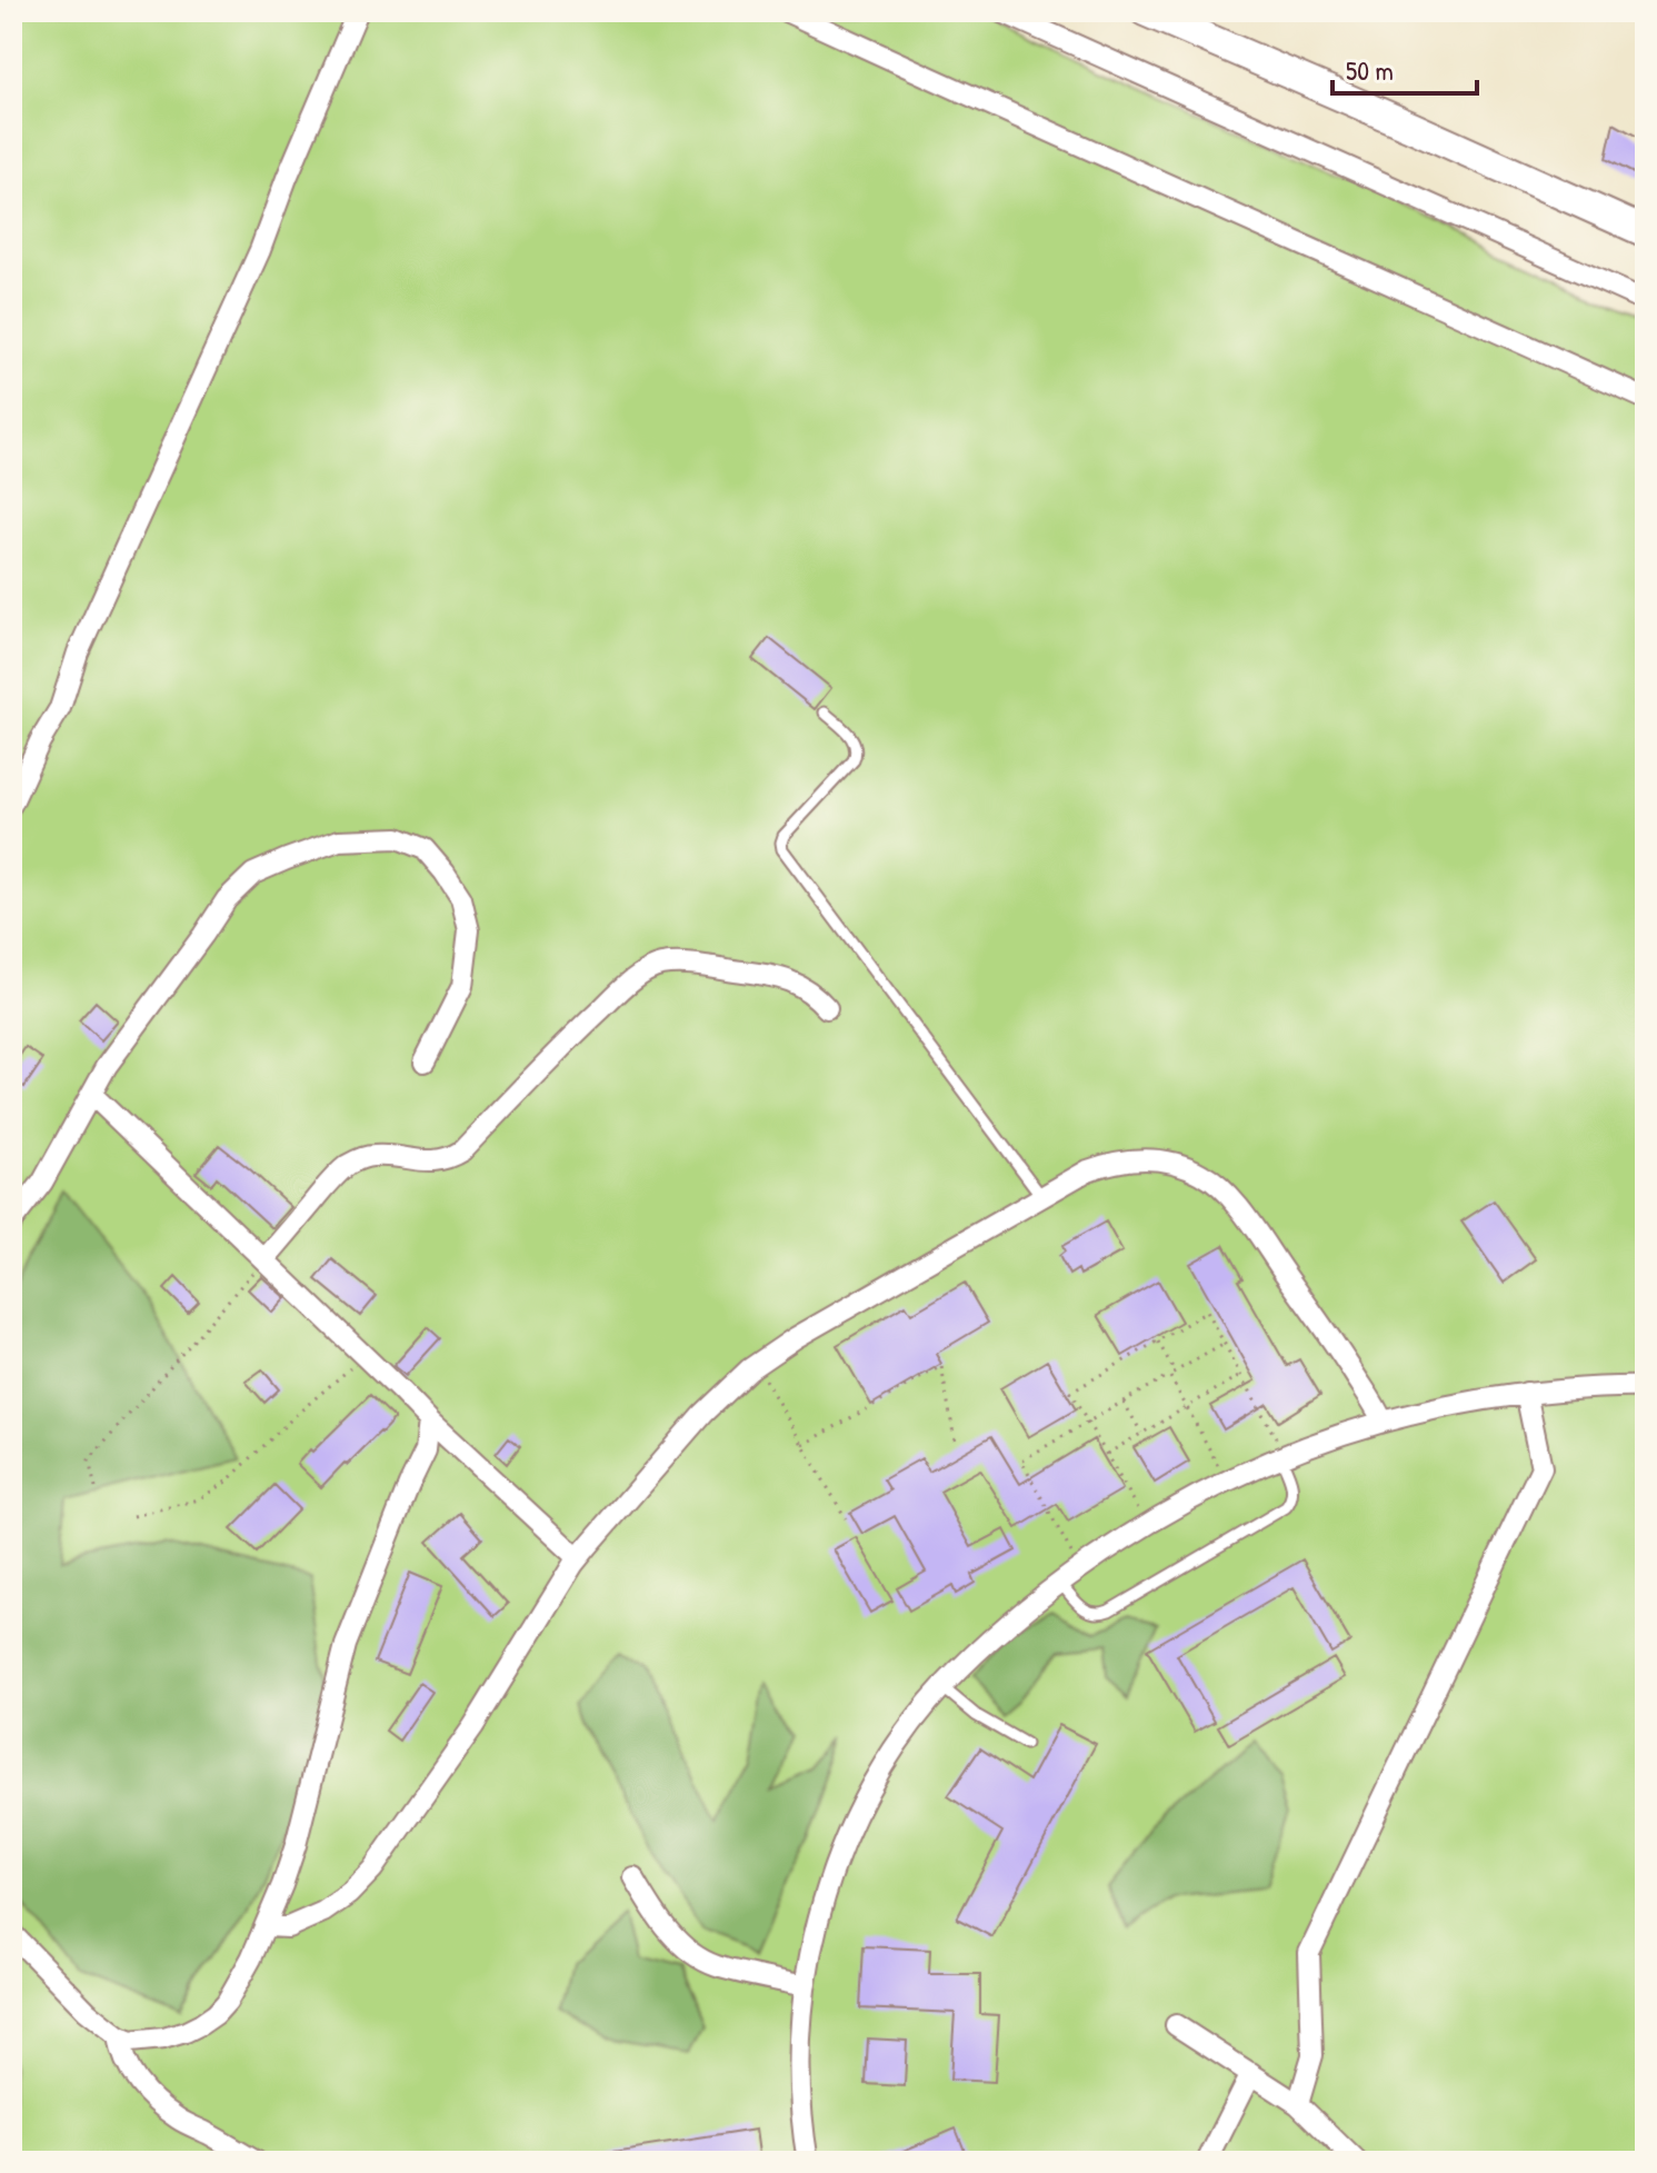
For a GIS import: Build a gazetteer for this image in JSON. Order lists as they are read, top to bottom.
{
  "scale_bar": "50 m"
}
